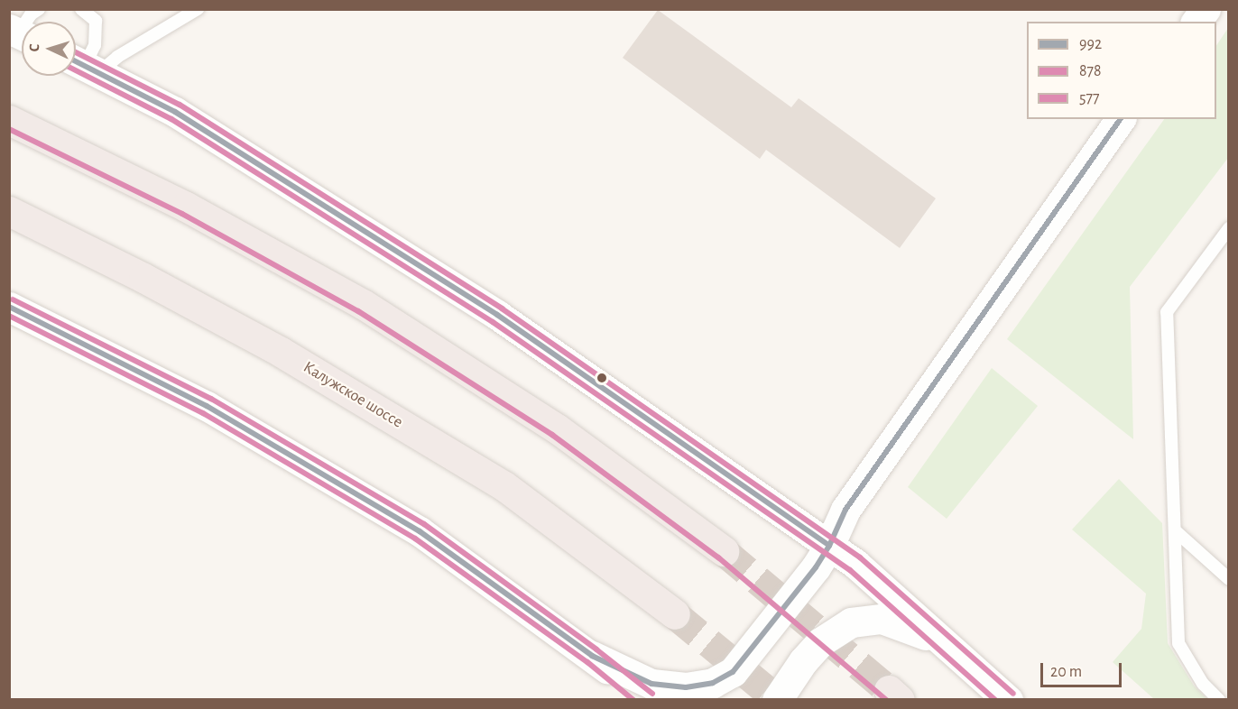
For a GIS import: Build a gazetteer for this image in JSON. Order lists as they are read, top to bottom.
{
  "streets": {
    "highway": ["Калужское шоссе"]
  },
  "lines": ["transit line 577", "transit line 992", "transit line 878"],
  "legend": ["992", "878", "577"],
  "scale_bar": "20 m",
  "north": "left"
}
